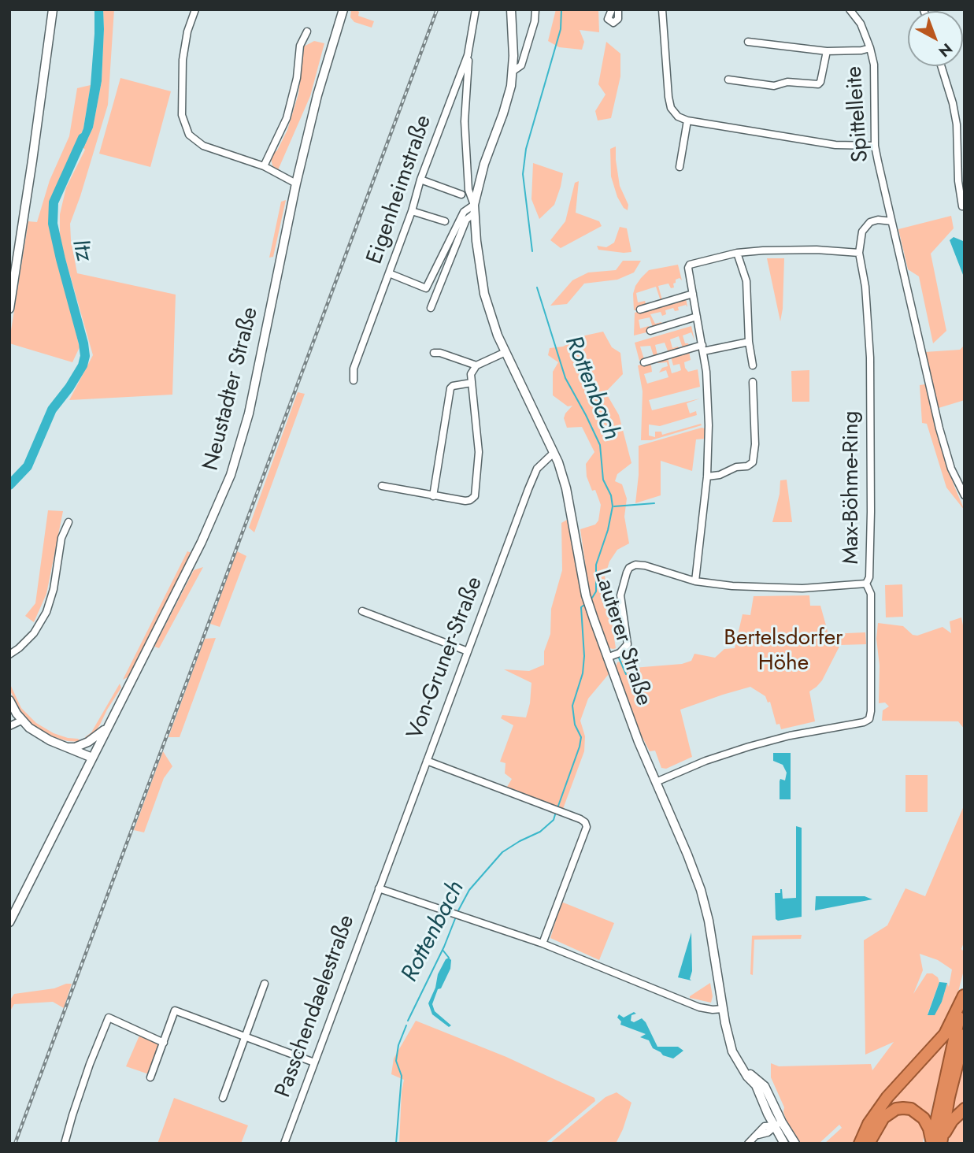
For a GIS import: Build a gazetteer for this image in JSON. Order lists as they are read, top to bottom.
{
  "streets": {
    "street": [
      "Spittelleite",
      "Eigenheimstraße",
      "Neustadter Straße",
      "Max-Böhme-Ring",
      "Lauterer Straße",
      "Von-Gruner-Straße",
      "Passchendaelestraße"
    ]
  },
  "crossings": [
    ["Spittelleite", "Max-Böhme-Ring"],
    ["Max-Böhme-Ring", "Lauterer Straße"],
    ["Lauterer Straße", "Von-Gruner-Straße"],
    ["Von-Gruner-Straße", "Passchendaelestraße"]
  ],
  "water": ["Itz", "Rottenbach"],
  "parks": ["Bertelsdorfer Höhe"],
  "north": "bottom right"
}
